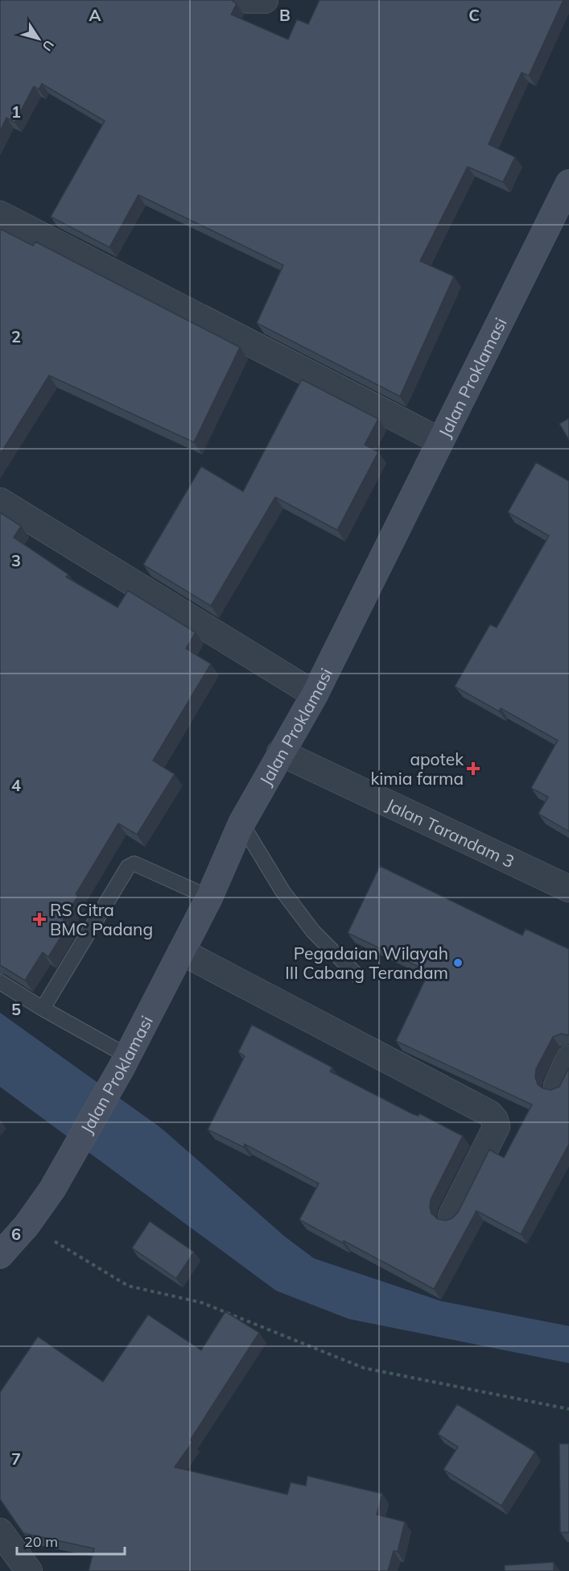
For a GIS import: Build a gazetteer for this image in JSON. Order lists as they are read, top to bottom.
{
  "streets": {
    "main road": ["Jalan Proklamasi"],
    "street": ["Jalan Tarandam 3"]
  },
  "crossings": [
    ["Jalan Proklamasi", "Jalan Tarandam 3"]
  ],
  "places": {
    "health": ["apotek kimia farma", "RS Citra BMC Padang"],
    "other": ["Pegadaian Wilayah III Cabang Terandam"]
  },
  "scale_bar": "20 m",
  "north": "bottom right",
  "grid": {
    "columns": ["A", "B", "C"],
    "rows": [
      "1",
      "2",
      "3",
      "4",
      "5",
      "6",
      "7"
    ]
  }
}
